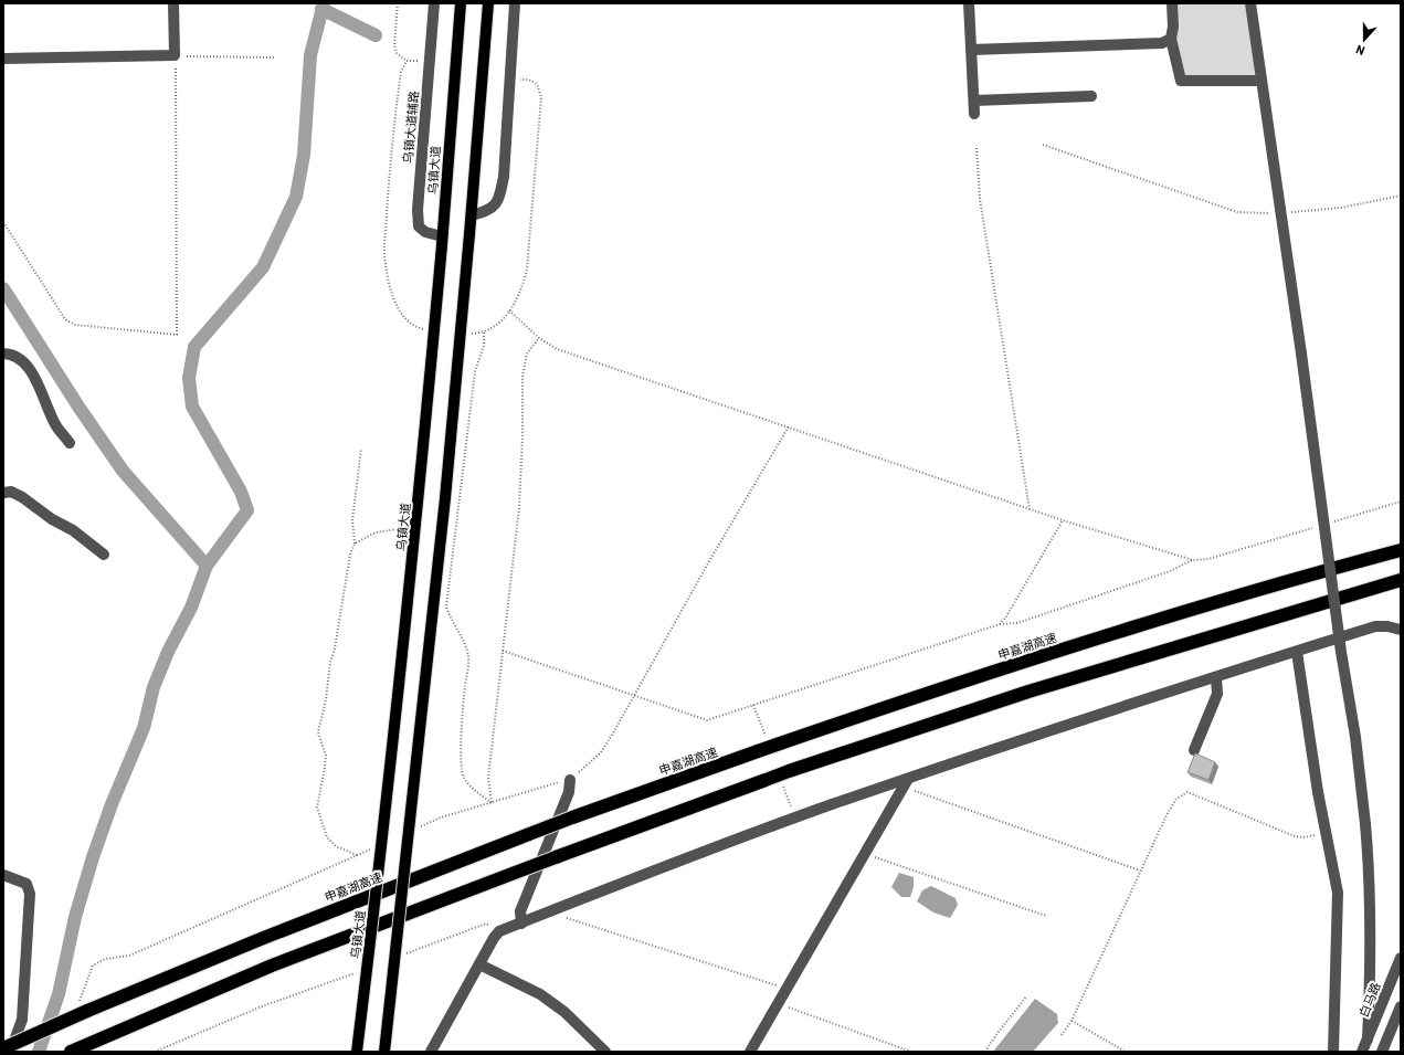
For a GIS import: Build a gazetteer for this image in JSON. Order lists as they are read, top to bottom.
{
  "streets": {
    "highway": ["申嘉湖高速"],
    "main road": ["乌镇大道"],
    "street": ["乌镇大道辅路", "白马路"]
  },
  "crossings": [
    ["乌镇大道辅路", "乌镇大道"]
  ],
  "north": "bottom"
}
